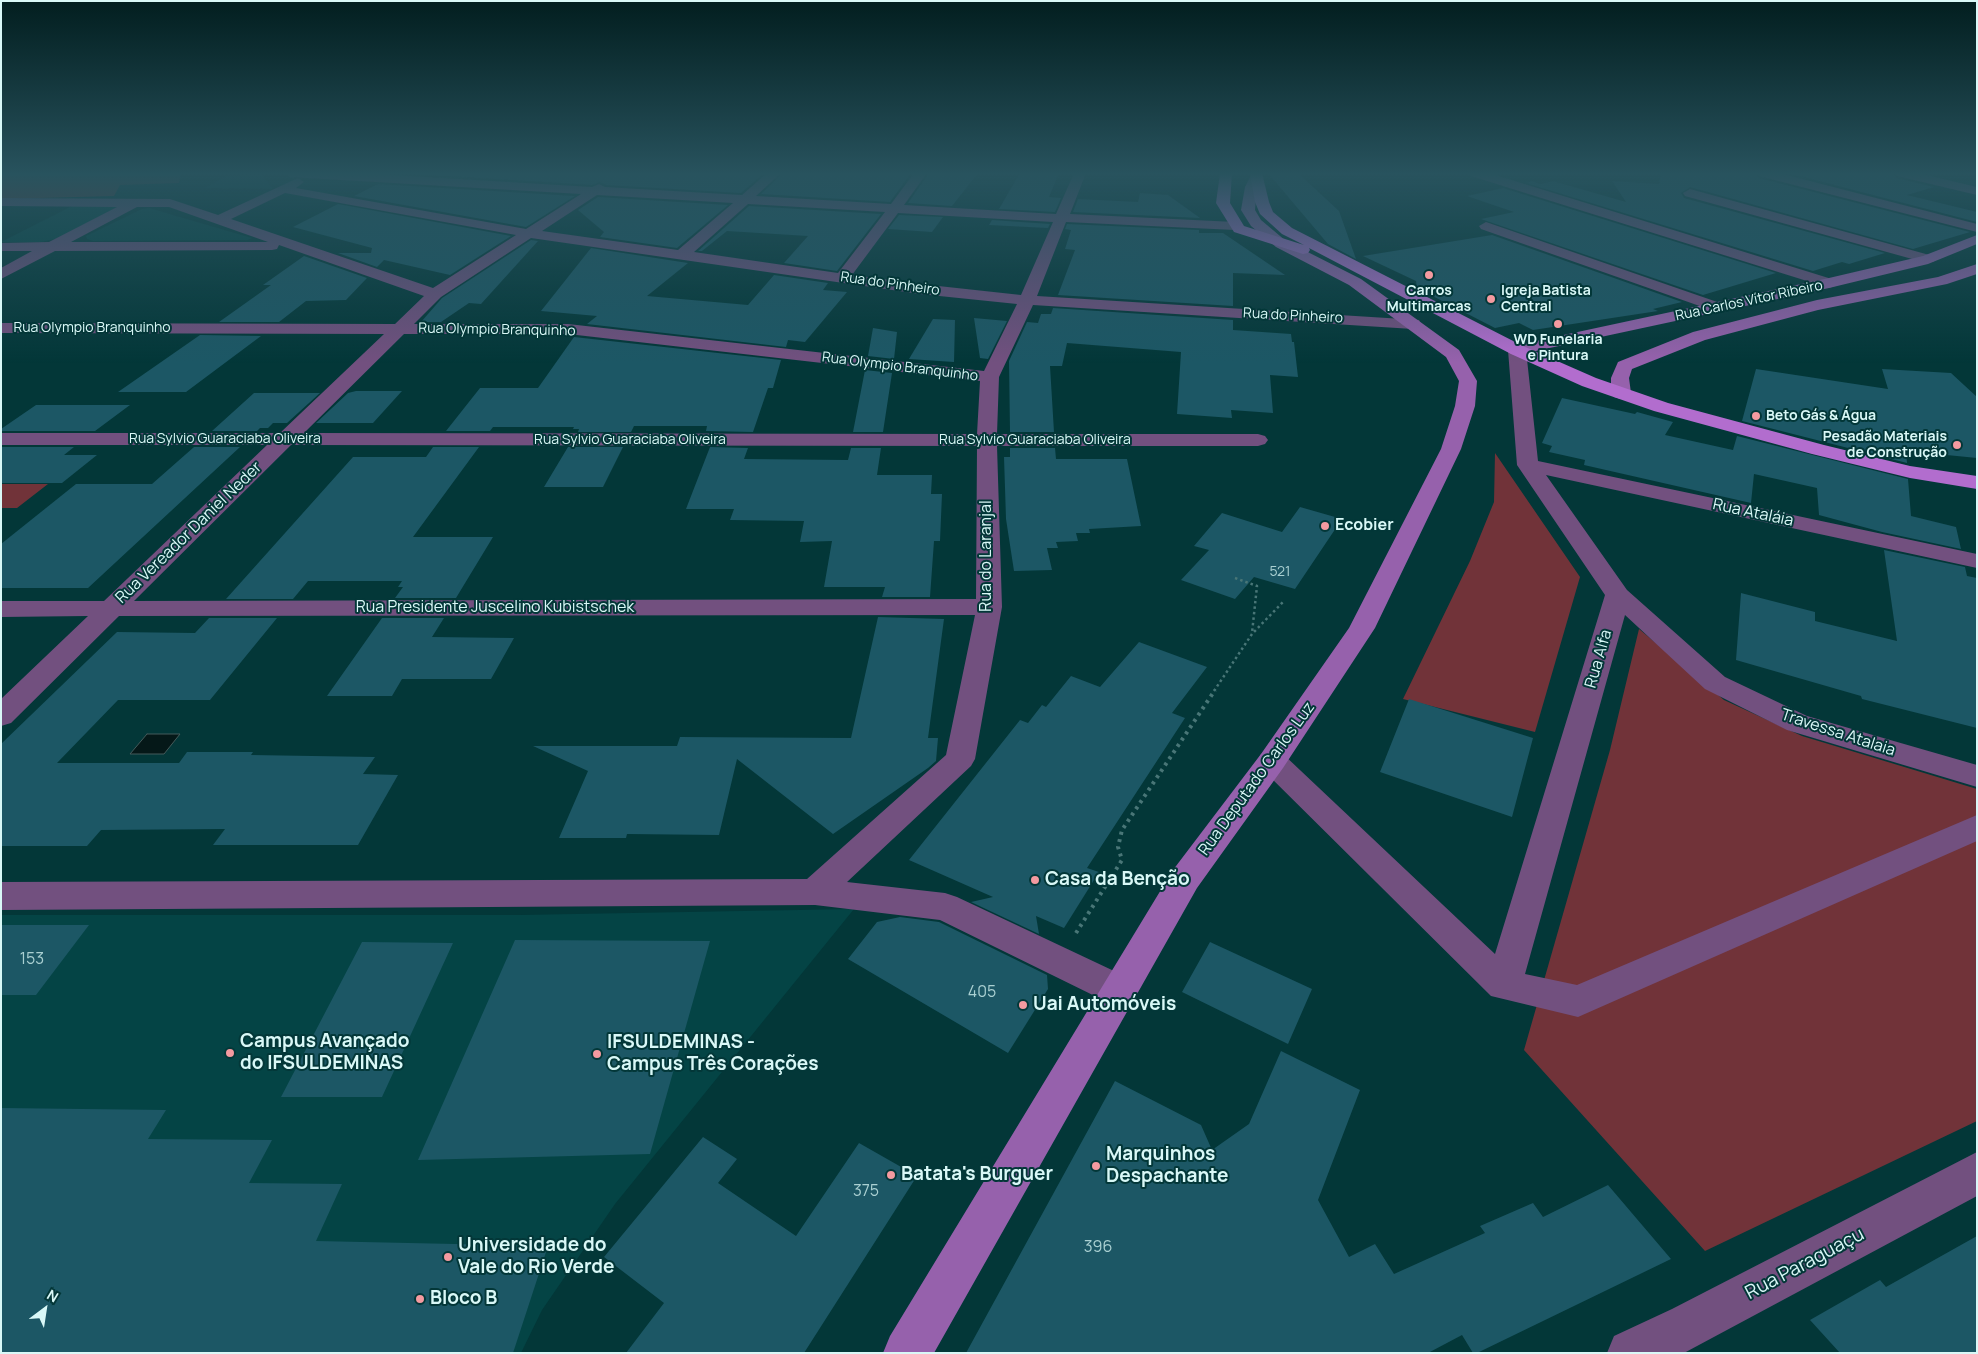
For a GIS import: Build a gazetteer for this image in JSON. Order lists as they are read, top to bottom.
{
  "streets": {
    "main road": ["Rua Carlos Vítor Ribeiro", "Rua Deputado Carlos Luz"],
    "street": [
      "Rua do Pinheiro",
      "Rua Olympio Branquinho",
      "Rua Sylvio Guaraciaba Oliveira",
      "Rua Ataláia",
      "Rua Vereador Daniel Neder",
      "Rua do Laranjal",
      "Rua Presidente Juscelino Kubistschek",
      "Rua Alfa",
      "Travessa Atalaia",
      "Rua Paraguaçu"
    ]
  },
  "crossings": [
    ["Rua do Pinheiro", "Rua do Laranjal"],
    ["Rua do Pinheiro", "Rua Deputado Carlos Luz"],
    ["Rua Olympio Branquinho", "Rua Vereador Daniel Neder"],
    ["Rua Olympio Branquinho", "Rua do Laranjal"],
    ["Rua Sylvio Guaraciaba Oliveira", "Rua Vereador Daniel Neder"],
    ["Rua Sylvio Guaraciaba Oliveira", "Rua do Laranjal"],
    ["Rua Vereador Daniel Neder", "Rua Presidente Juscelino Kubistschek"],
    ["Rua do Laranjal", "Rua Presidente Juscelino Kubistschek"],
    ["Rua Alfa", "Travessa Atalaia"]
  ],
  "places": [
    "Carros Multimarcas",
    "Igreja Batista Central",
    "WD Funelaria e Pintura",
    "Beto Gás & Água",
    "Pesadão Materiais de Construção",
    "Ecobier",
    "Casa da Benção",
    "Uai Automóveis",
    "Campus Avançado do IFSULDEMINAS",
    "IFSULDEMINAS - Campus Três Corações",
    "Marquinhos Despachante",
    "Batata's Burguer",
    "Universidade do Vale do Rio Verde",
    "Bloco B"
  ],
  "house_numbers": [
    "521",
    "153",
    "405",
    "375",
    "396"
  ],
  "north": "top right"
}
